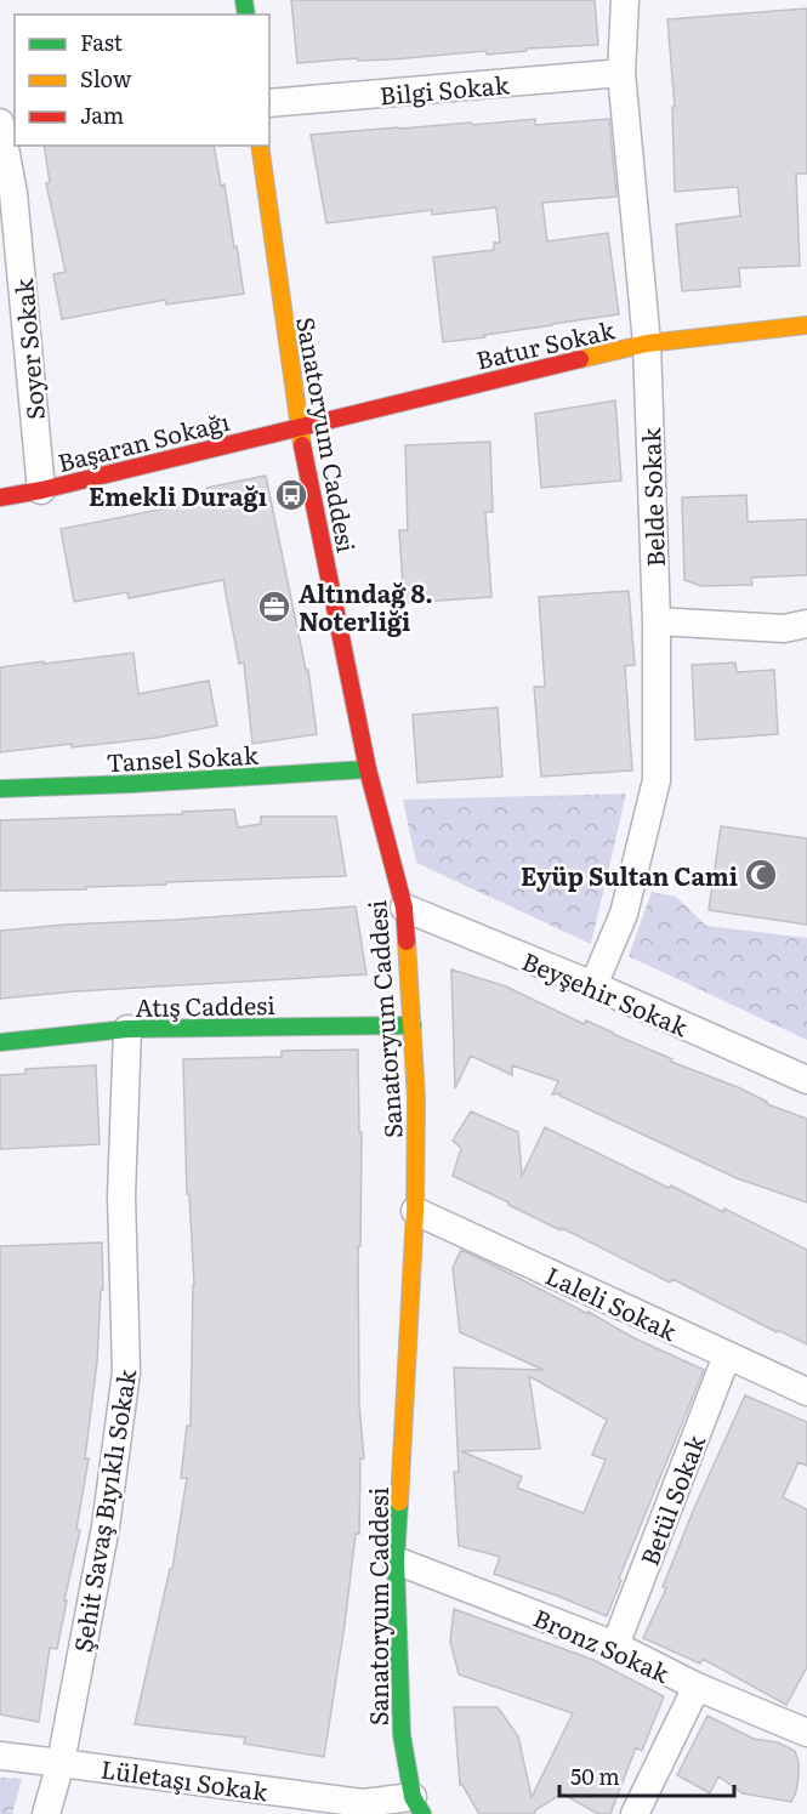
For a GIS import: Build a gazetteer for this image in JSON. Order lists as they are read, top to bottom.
{
  "streets": {
    "main road": [
      "Batur Sokak",
      "Sanatoryum Caddesi",
      "Başaran Sokağı",
      "Tansel Sokak",
      "Atış Caddesi"
    ],
    "street": [
      "Bilgi Sokak",
      "Soyer Sokak",
      "Belde Sokak",
      "Beyşehir Sokak",
      "Laleli Sokak",
      "Betül Sokak",
      "Şehit Savaş Bıyıklı Sokak",
      "Bronz Sokak",
      "Lületaşı Sokak"
    ]
  },
  "crossings": [
    ["Bilgi Sokak", "Belde Sokak"],
    ["Batur Sokak", "Sanatoryum Caddesi"],
    ["Batur Sokak", "Başaran Sokağı"],
    ["Batur Sokak", "Belde Sokak"],
    ["Soyer Sokak", "Başaran Sokağı"],
    ["Sanatoryum Caddesi", "Başaran Sokağı"],
    ["Sanatoryum Caddesi", "Tansel Sokak"],
    ["Sanatoryum Caddesi", "Beyşehir Sokak"],
    ["Sanatoryum Caddesi", "Atış Caddesi"],
    ["Sanatoryum Caddesi", "Laleli Sokak"],
    ["Sanatoryum Caddesi", "Bronz Sokak"],
    ["Sanatoryum Caddesi", "Lületaşı Sokak"],
    ["Belde Sokak", "Beyşehir Sokak"],
    ["Atış Caddesi", "Şehit Savaş Bıyıklı Sokak"],
    ["Laleli Sokak", "Betül Sokak"],
    ["Betül Sokak", "Bronz Sokak"],
    ["Şehit Savaş Bıyıklı Sokak", "Lületaşı Sokak"]
  ],
  "places": {
    "bus stop": ["Emekli Durağı"],
    "office": ["Altındağ 8. Noterliği"],
    "mosque": ["Eyüp Sultan Cami"]
  },
  "legend": ["Fast", "Slow", "Jam"],
  "scale_bar": "50 m"
}
